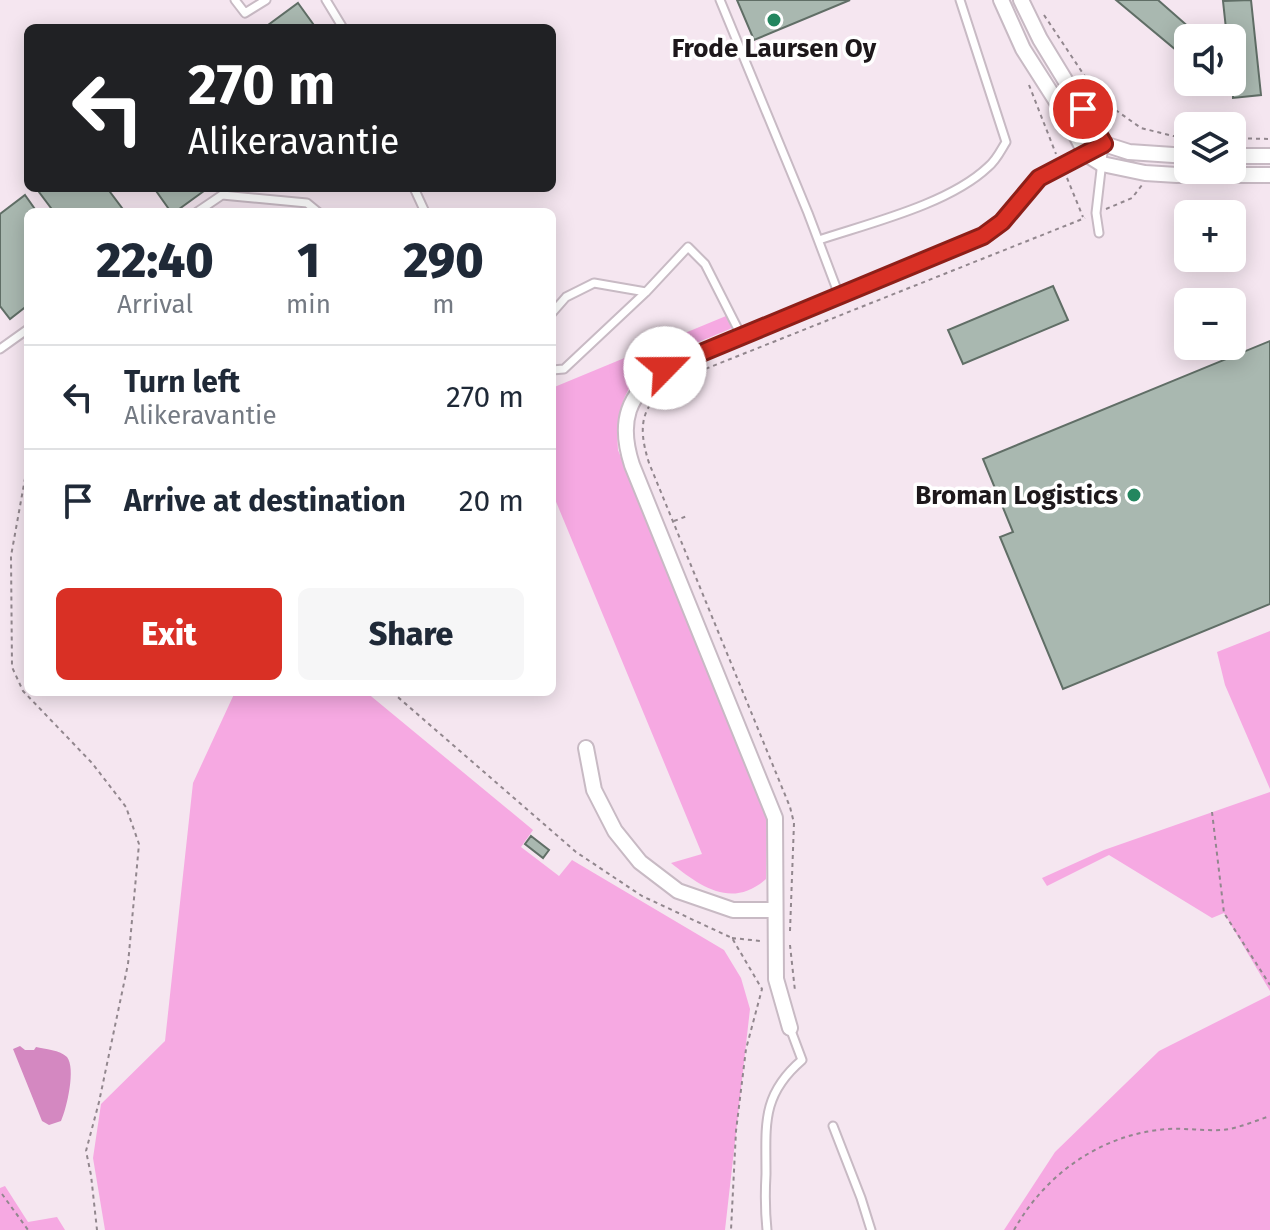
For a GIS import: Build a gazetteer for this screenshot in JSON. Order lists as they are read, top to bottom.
{
  "places": ["Frode Laursen Oy", "Broman Logistics"],
  "page": {
    "map_buttons": ["+", "−"],
    "turn": ["270 m", "Alikeravantie"],
    "eta": [
      "22:40",
      "Arrival",
      "1",
      "min",
      "290",
      "m"
    ],
    "list": [
      {
        "name": "Turn left",
        "note": "Alikeravantie",
        "value": "270 m"
      },
      {
        "name": "Arrive at destination",
        "value": "20 m"
      }
    ],
    "buttons": ["Exit", "Share"]
  }
}
